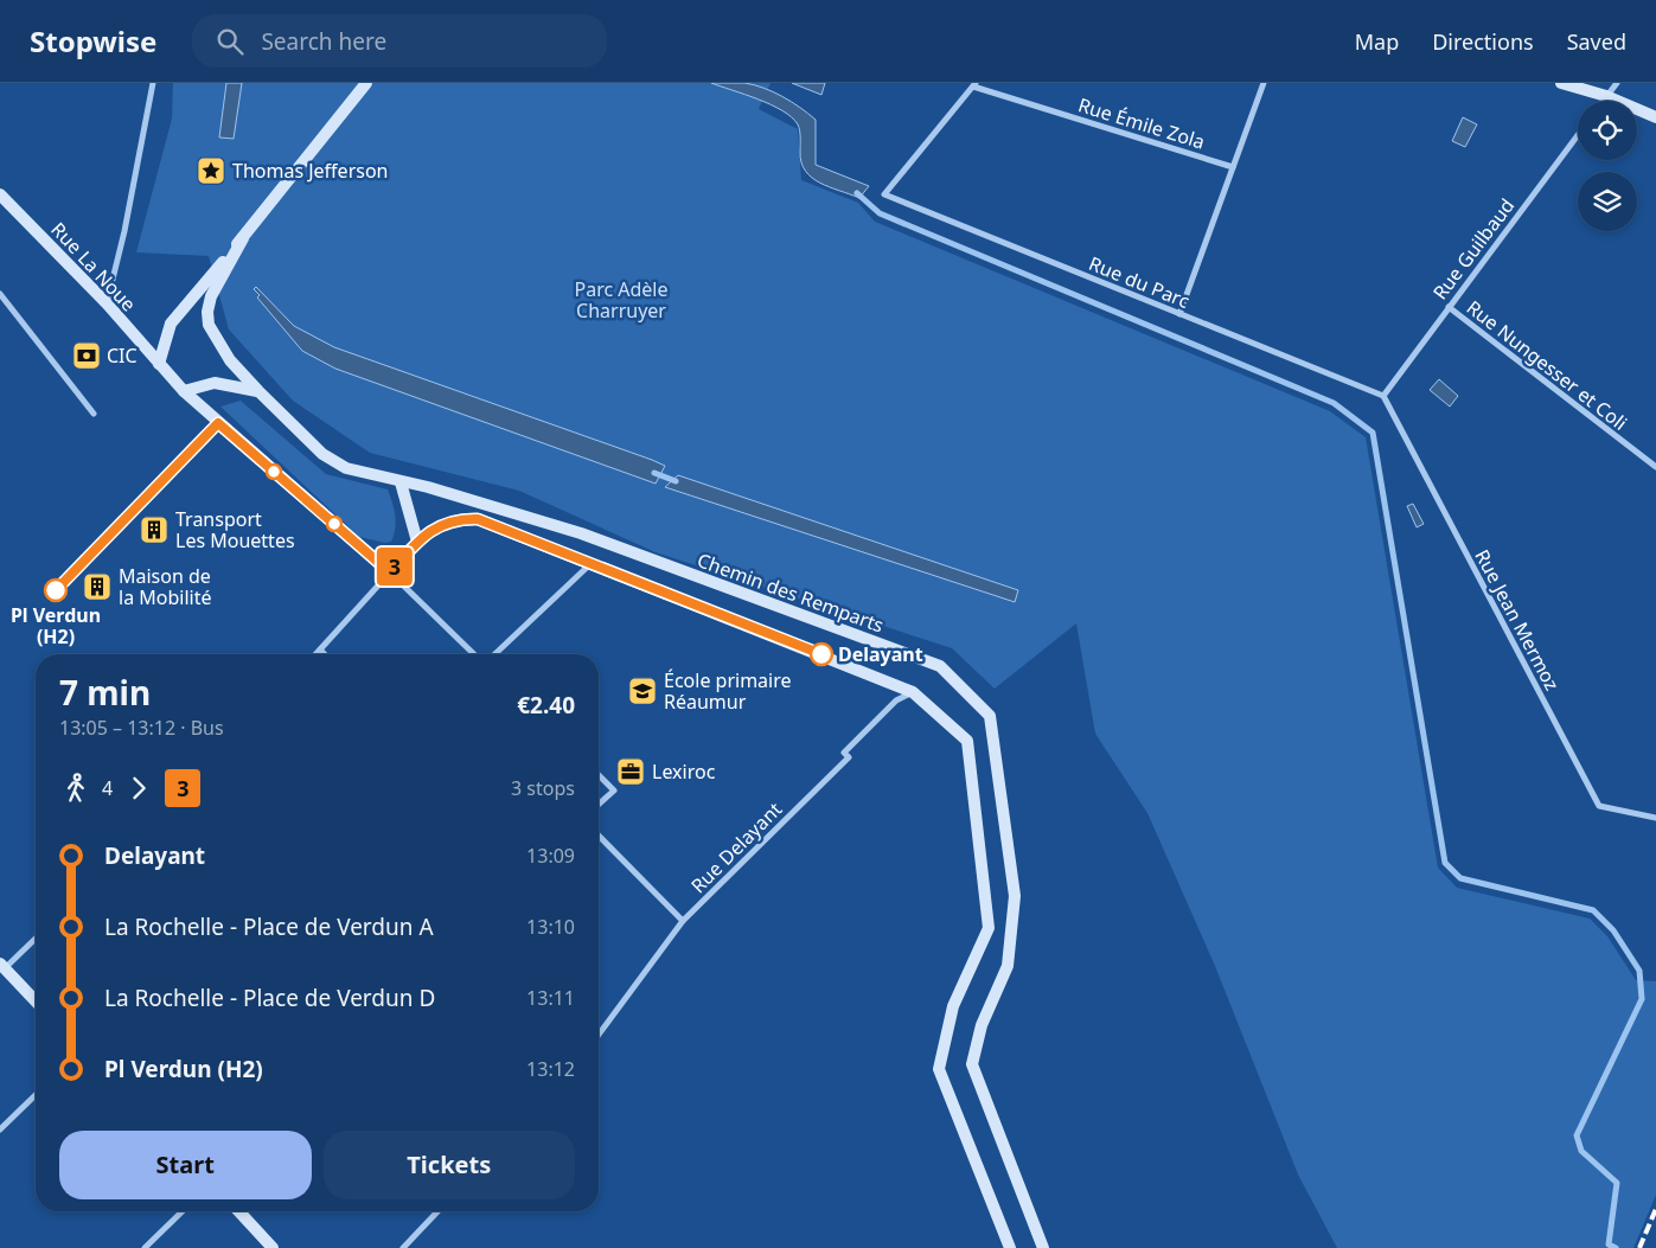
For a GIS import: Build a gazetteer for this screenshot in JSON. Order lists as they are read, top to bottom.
{
  "streets": {
    "main road": ["Rue La Noue", "Chemin des Remparts"],
    "street": [
      "Rue Émile Zola",
      "Rue Guilbaud",
      "Rue du Parc",
      "Rue Nungesser et Coli",
      "Rue Jean Mermoz",
      "Rue Delayant"
    ]
  },
  "crossings": [
    ["Rue Émile Zola", "Rue du Parc"],
    ["Rue Guilbaud", "Rue du Parc"],
    ["Rue Guilbaud", "Rue Nungesser et Coli"],
    ["Rue Guilbaud", "Rue Jean Mermoz"],
    ["Rue du Parc", "Rue Jean Mermoz"]
  ],
  "parks": ["Parc Adèle Charruyer"],
  "places": {
    "place": ["Thomas Jefferson"],
    "bank": ["CIC"],
    "building": ["Transport Les Mouettes", "Maison de la Mobilité"],
    "other": ["Pl Verdun (H2)", "Delayant"],
    "school or university": ["École primaire Réaumur"],
    "office": ["Lexiroc"]
  },
  "lines": ["bus line 3"],
  "page": {
    "header": "Stopwise",
    "search": "Search here",
    "nav": ["Map", "Directions", "Saved"],
    "on_map": "3",
    "heading": ["7 min", "13:05 – 13:12 · Bus", "€2.40"],
    "legs": ["4", "3", "3 stops"],
    "list": [
      {
        "name": "Delayant",
        "value": "13:09"
      },
      {
        "name": "La Rochelle - Place de Verdun A",
        "value": "13:10"
      },
      {
        "name": "La Rochelle - Place de Verdun D",
        "value": "13:11"
      },
      {
        "name": "Pl Verdun (H2)",
        "value": "13:12"
      }
    ],
    "buttons": ["Start", "Tickets"]
  }
}
